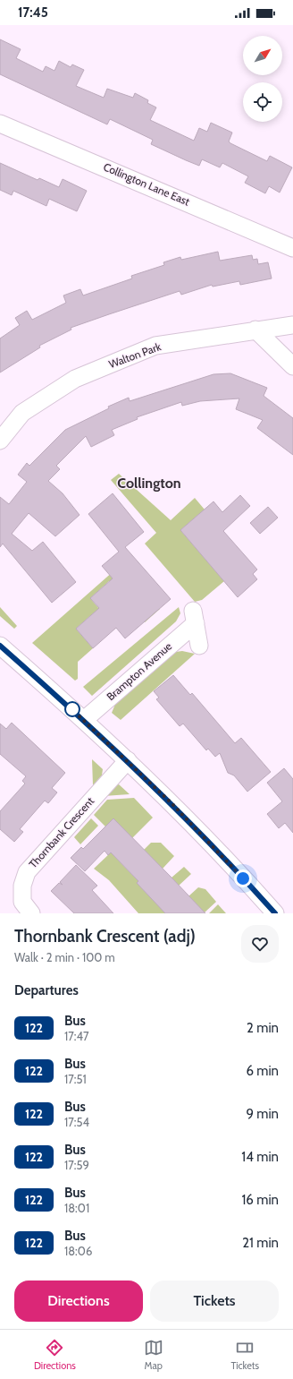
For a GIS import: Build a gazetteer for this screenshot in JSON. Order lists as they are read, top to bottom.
{
  "streets": {
    "street": [
      "Collington Lane East",
      "Walton Park",
      "Brampton Avenue",
      "Thornbank Crescent"
    ]
  },
  "districts": ["Collington"],
  "lines": ["bus line 122"],
  "north": "top right",
  "page": {
    "status": "17:45",
    "heading": [
      ["Thornbank Crescent (adj)", "Walk · 2 min · 100 m"],
      "Departures"
    ],
    "list": [
      {
        "mark": "122",
        "name": "Bus",
        "note": "17:47",
        "value": "2 min"
      },
      {
        "mark": "122",
        "name": "Bus",
        "note": "17:51",
        "value": "6 min"
      },
      {
        "mark": "122",
        "name": "Bus",
        "note": "17:54",
        "value": "9 min"
      },
      {
        "mark": "122",
        "name": "Bus",
        "note": "17:59",
        "value": "14 min"
      },
      {
        "mark": "122",
        "name": "Bus",
        "note": "18:01",
        "value": "16 min"
      },
      {
        "mark": "122",
        "name": "Bus",
        "note": "18:06",
        "value": "21 min"
      }
    ],
    "buttons": ["Directions", "Tickets"],
    "tabs": ["Directions", "Map", "Tickets"]
  }
}
